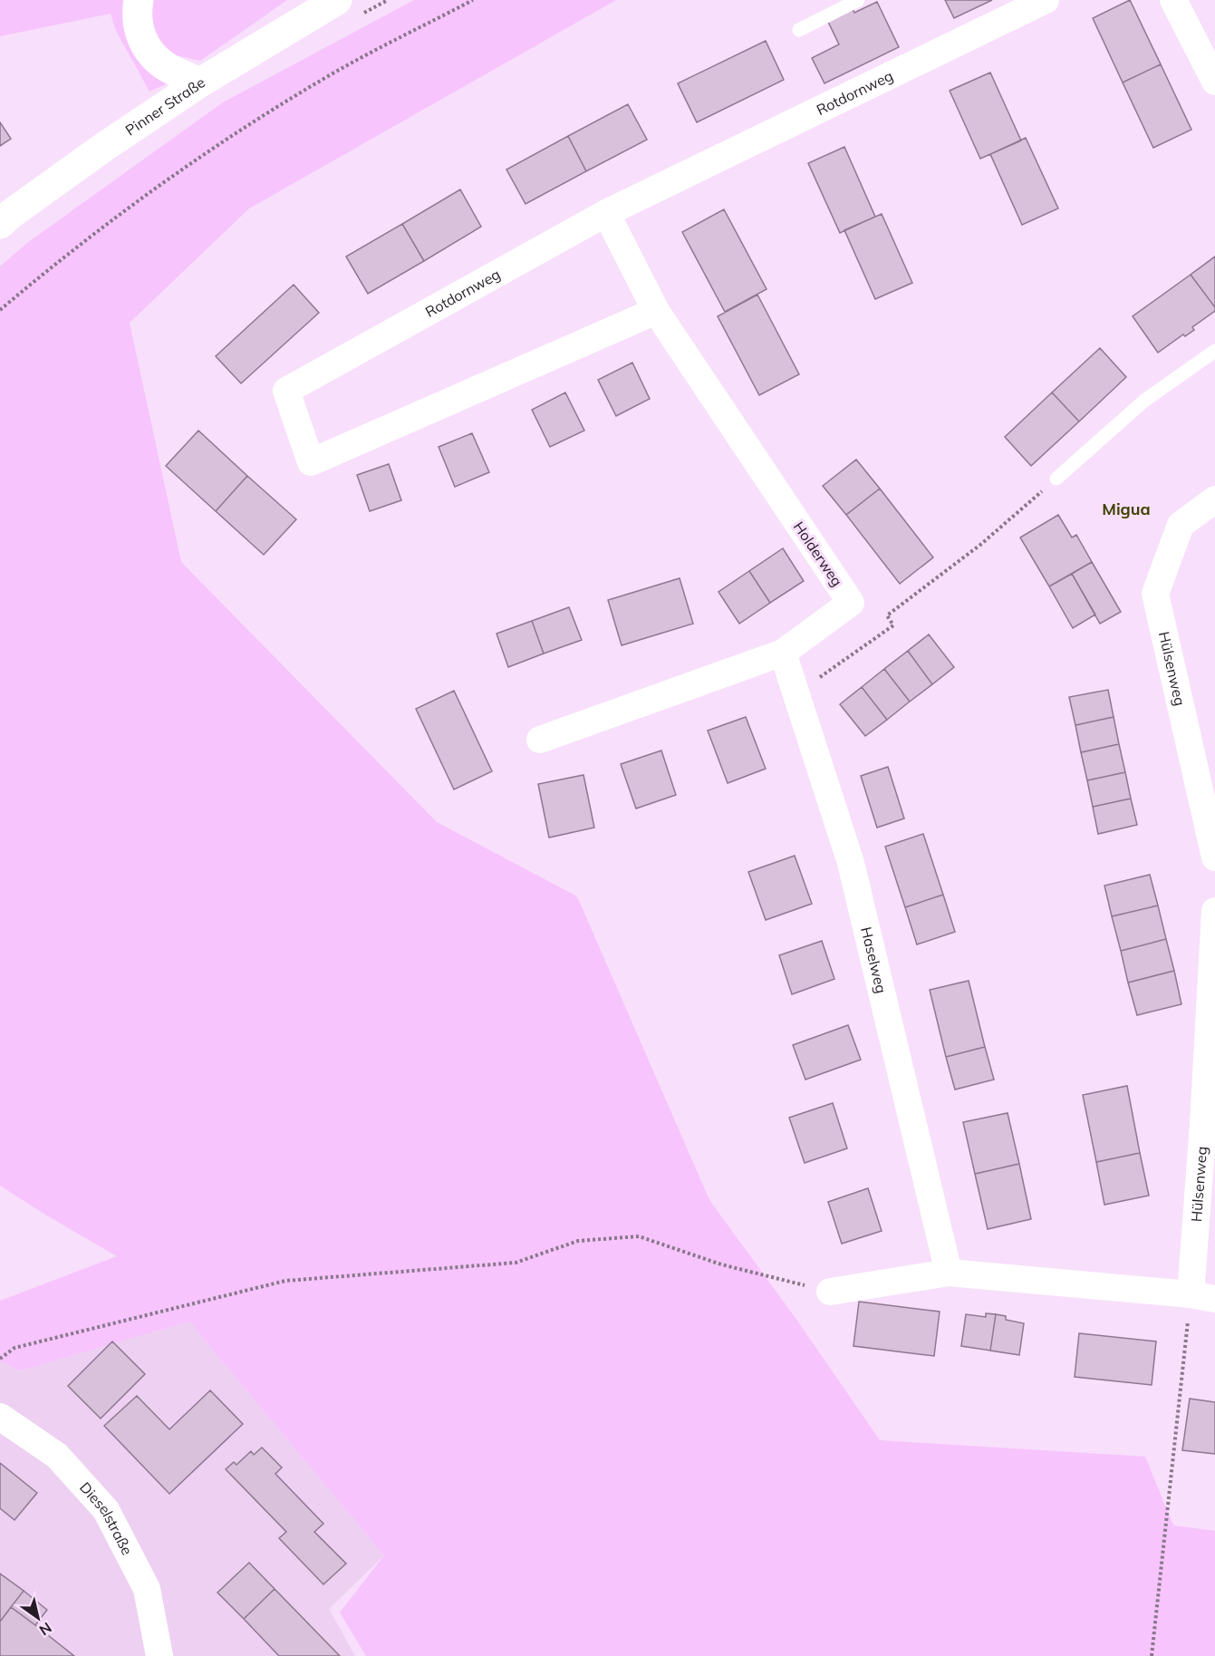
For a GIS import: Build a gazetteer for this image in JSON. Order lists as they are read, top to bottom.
{
  "streets": {
    "street": [
      "Rotdornweg",
      "Pinner Straße",
      "Holderweg",
      "Hülsenweg",
      "Haselweg",
      "Dieselstraße"
    ]
  },
  "crossings": [
    ["Rotdornweg", "Holderweg"],
    ["Holderweg", "Haselweg"]
  ],
  "districts": ["Migua"],
  "north": "bottom right"
}
